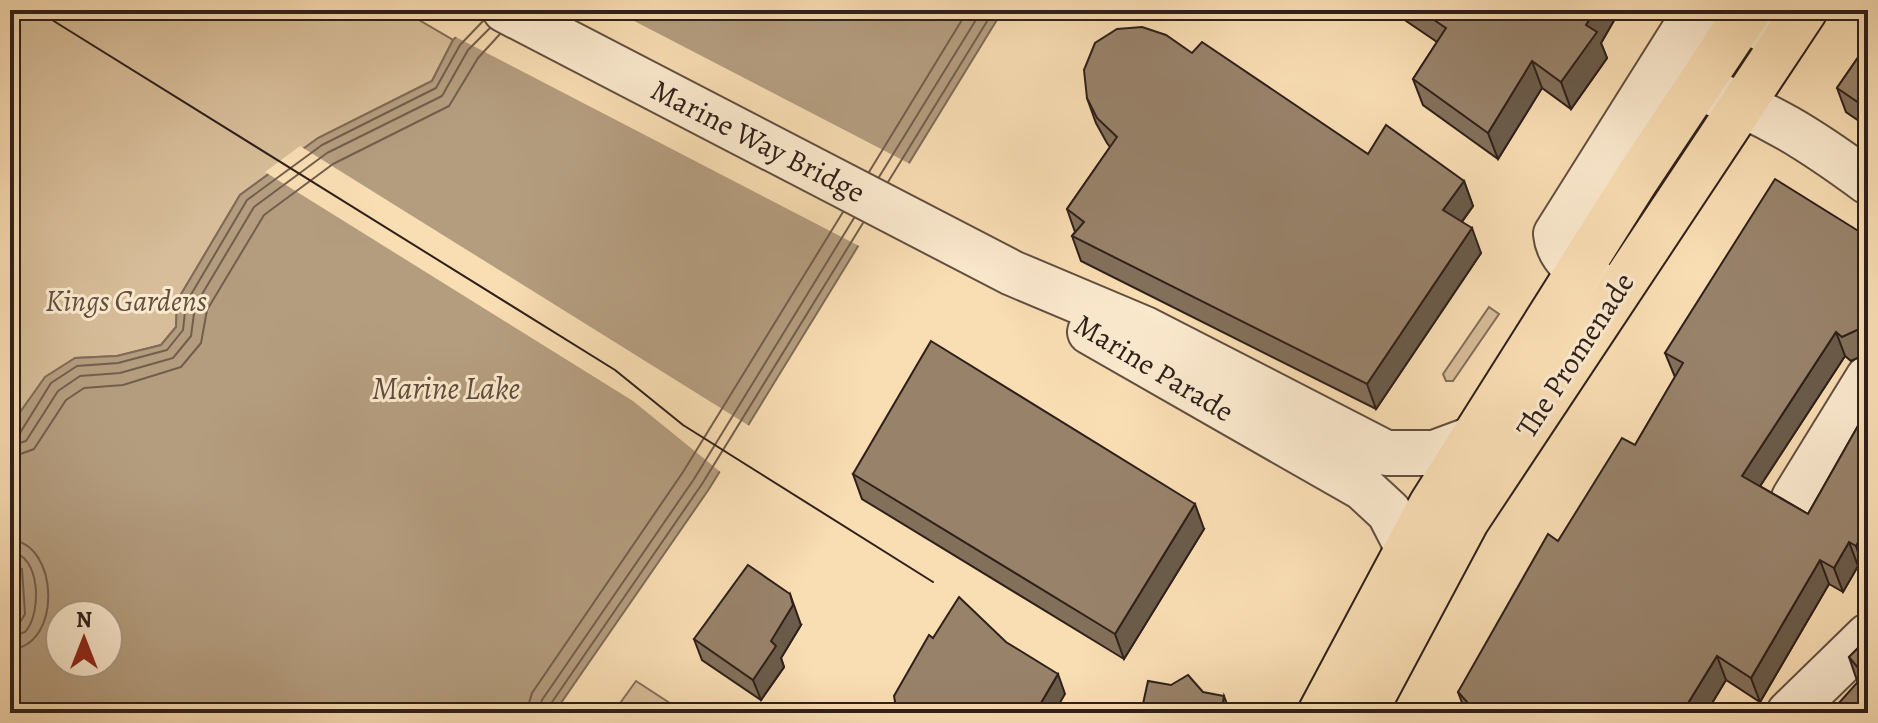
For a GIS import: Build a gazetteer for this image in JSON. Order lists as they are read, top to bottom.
{
  "streets": {
    "main road": ["The Promenade"],
    "street": ["Marine Way Bridge", "Marine Parade"]
  },
  "crossings": [
    ["Marine Way Bridge", "Marine Parade"],
    ["The Promenade", "Marine Parade"]
  ],
  "water": ["Marine Lake"],
  "parks": ["Kings Gardens"],
  "north": "top"
}
